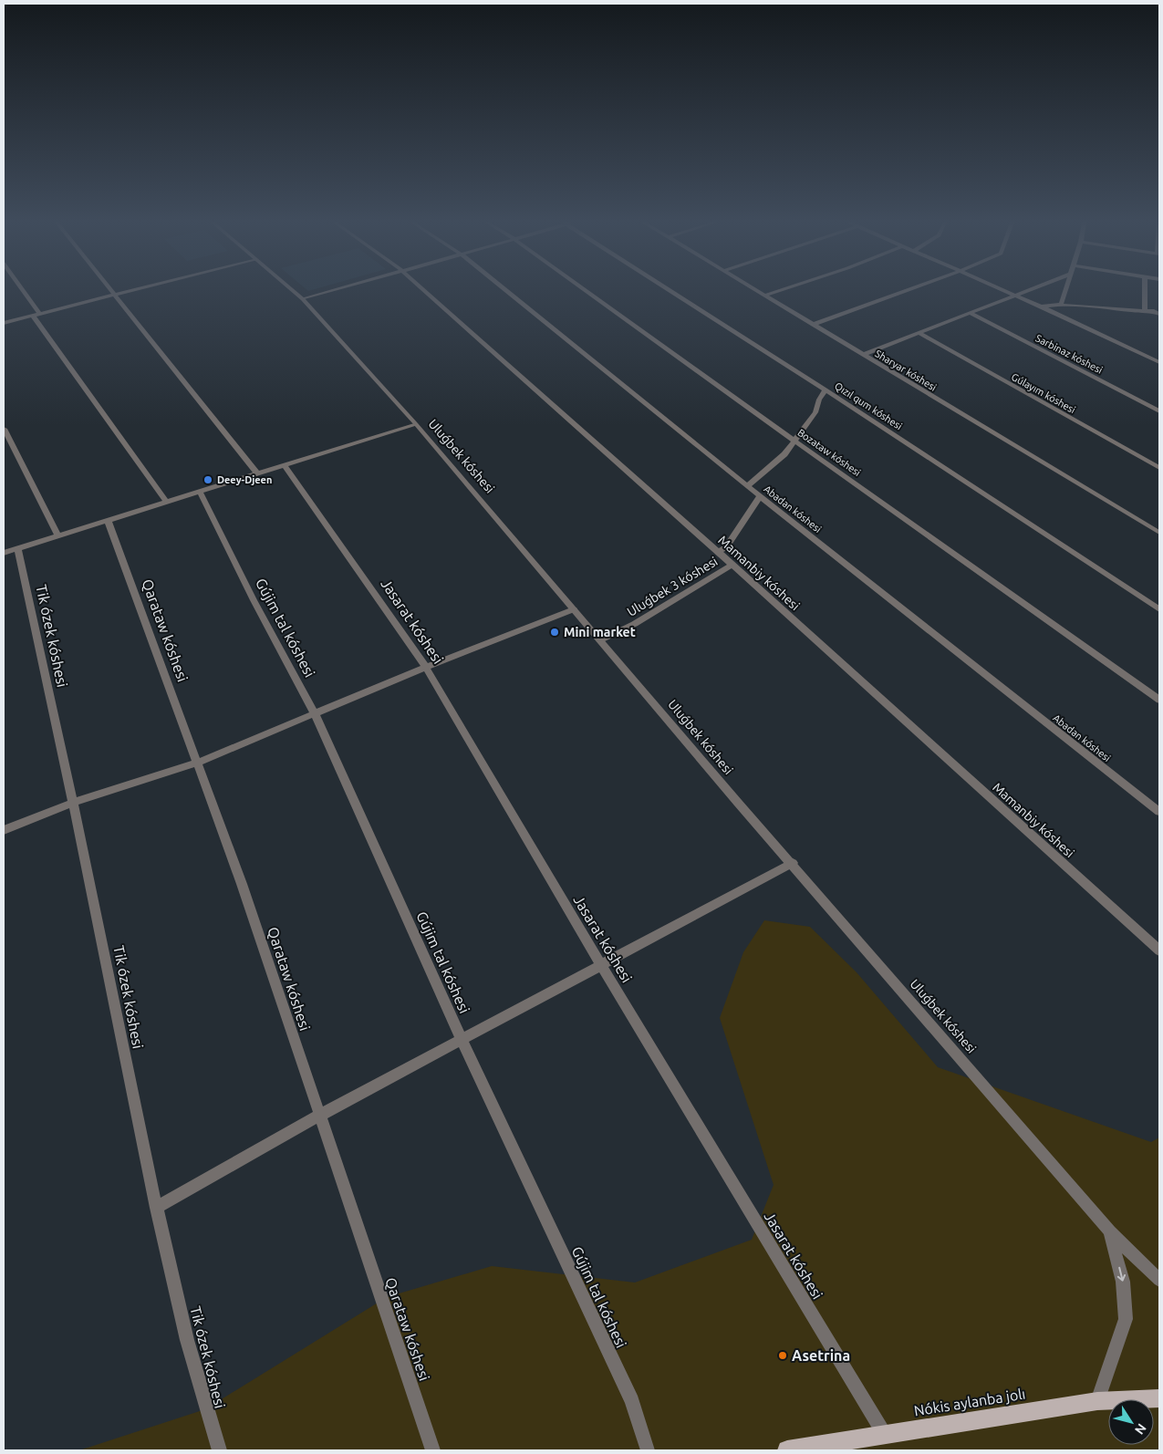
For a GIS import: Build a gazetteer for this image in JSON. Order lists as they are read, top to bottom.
{
  "streets": {
    "main road": ["Nókis aylanba jolı"],
    "street": [
      "Sarbinaz kóshesi",
      "Sharyar kóshesi",
      "Gúlayım kóshesi",
      "Qızıl qum kóshesi",
      "Bozataw kóshesi",
      "Uluǵbek kóshesi",
      "Abadan kóshesi",
      "Mamanbiy kóshesi",
      "Uluǵbek 3 kóshesi",
      "Jasarat kóshesi",
      "Gújim tal kóshesi",
      "Qarataw kóshesi",
      "Tik ózek kóshesi"
    ]
  },
  "crossings": [
    ["Uluǵbek kóshesi", "Uluǵbek 3 kóshesi"],
    ["Abadan kóshesi", "Uluǵbek 3 kóshesi"],
    ["Mamanbiy kóshesi", "Uluǵbek 3 kóshesi"],
    ["Jasarat kóshesi", "Nókis aylanba jolı"]
  ],
  "places": ["Deey-Djeen", "Mini market", "Asetrina"],
  "north": "bottom right"
}
